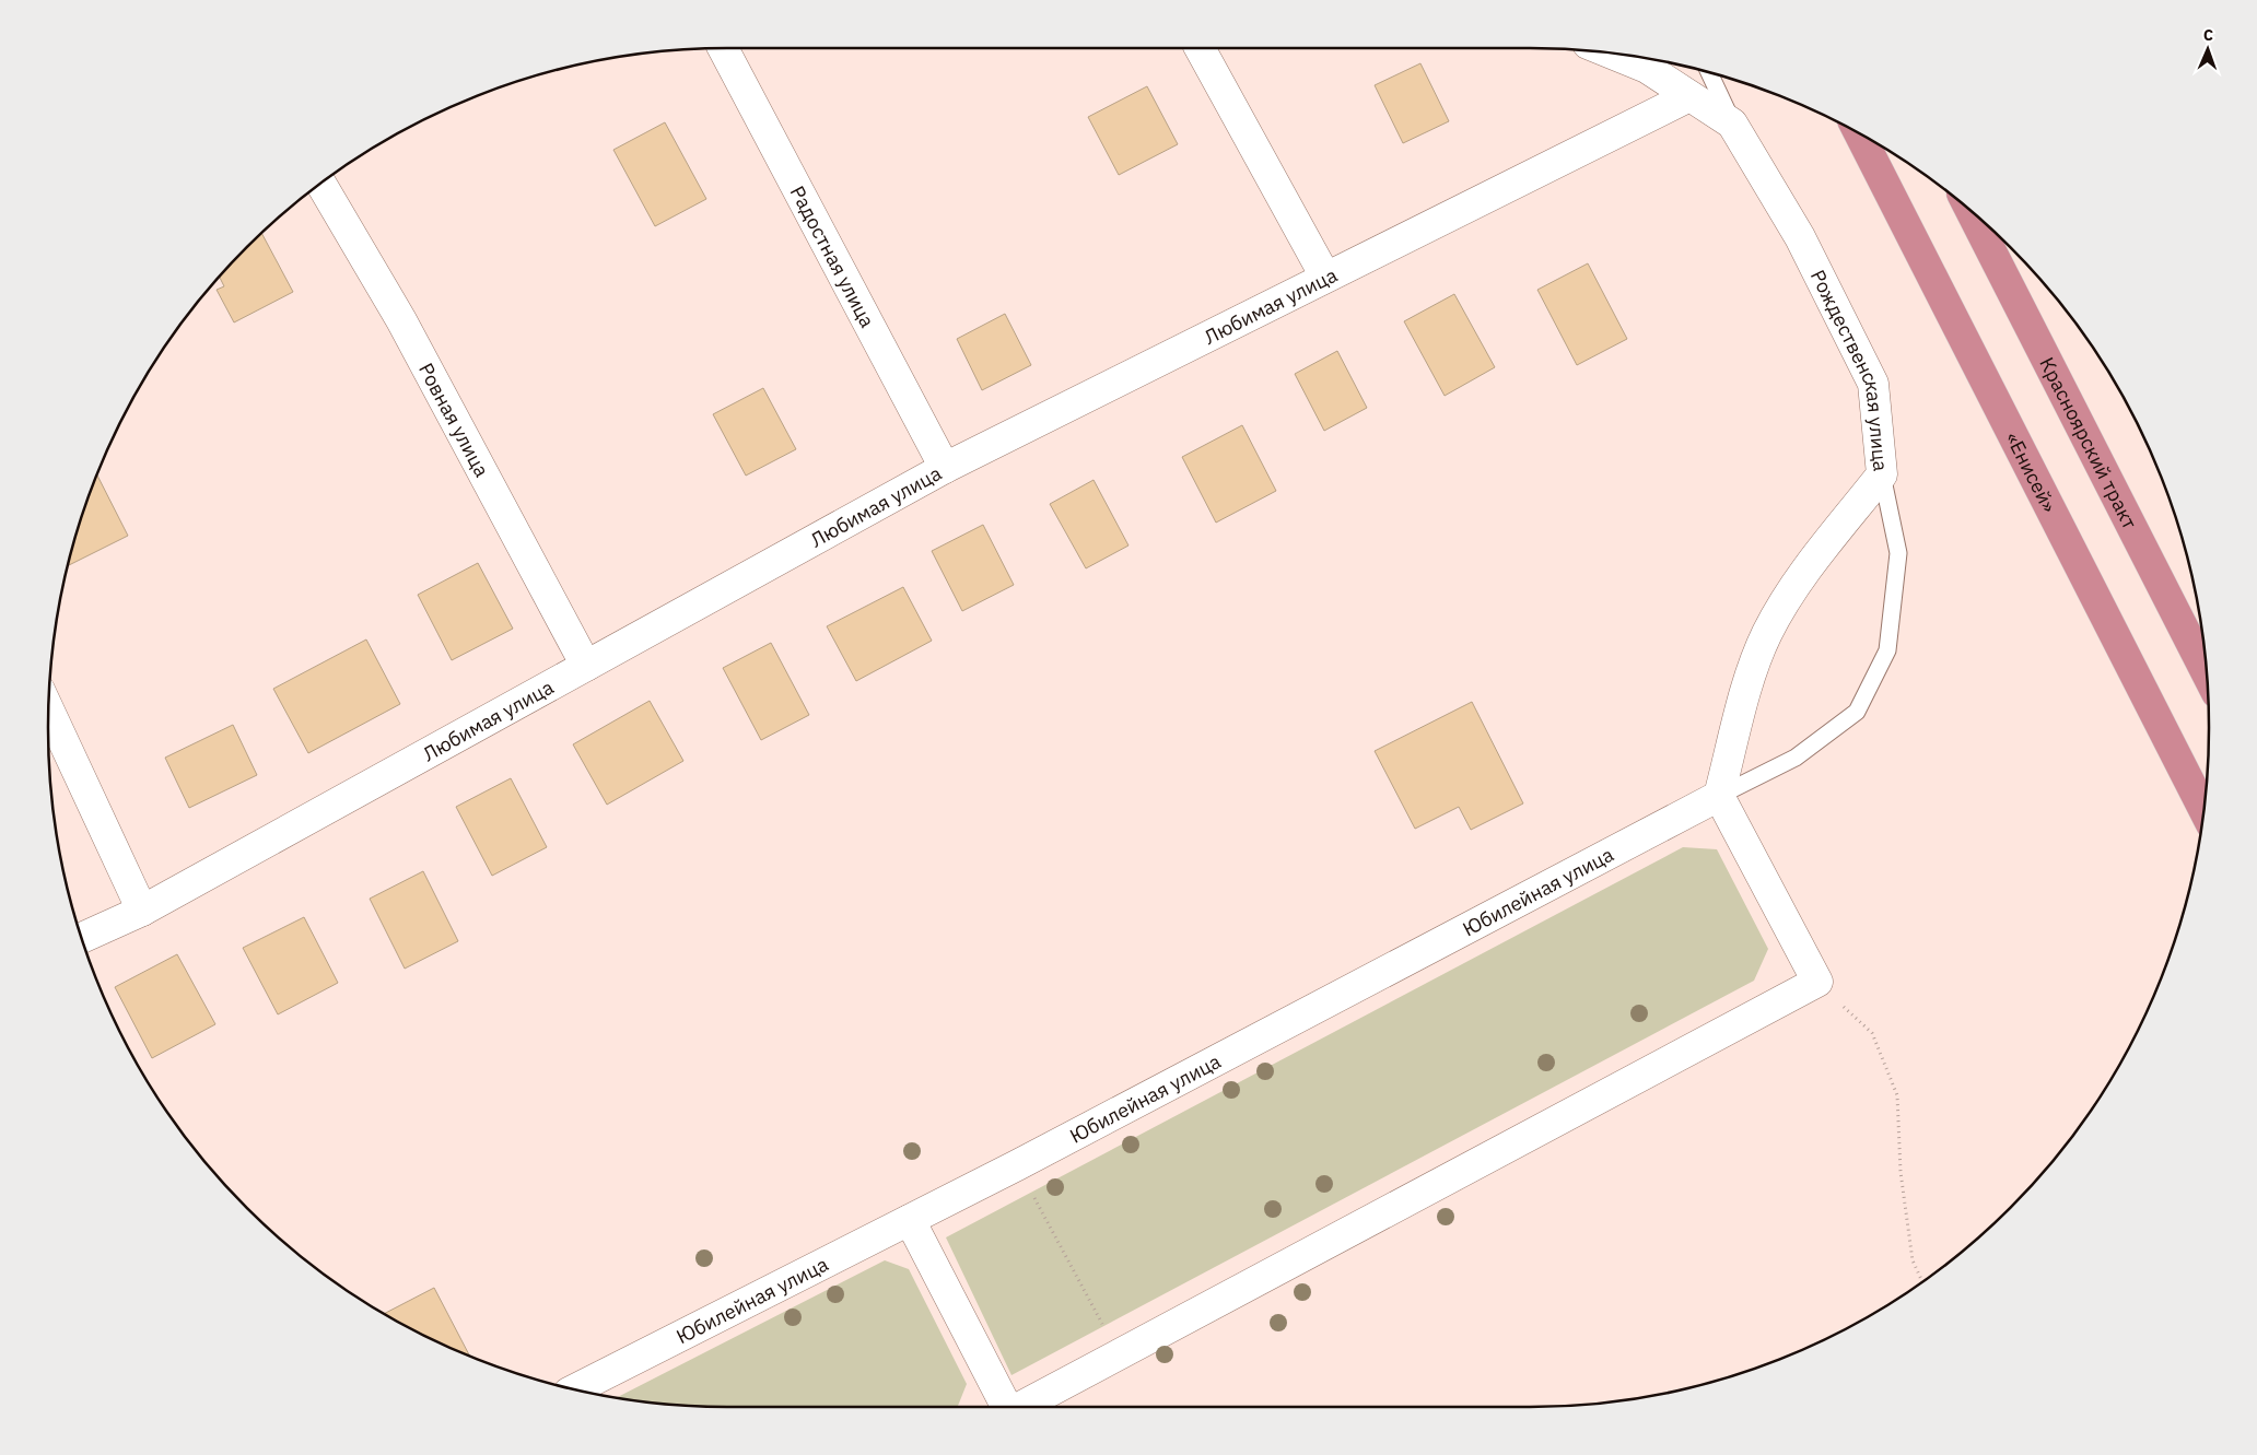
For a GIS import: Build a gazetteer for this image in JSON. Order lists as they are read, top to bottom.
{
  "streets": {
    "highway": ["Красноярский тракт", "«Енисей»"],
    "street": [
      "Радостная улица",
      "Любимая улица",
      "Рождественская улица",
      "Ровная улица",
      "Юбилейная улица"
    ]
  },
  "crossings": [
    ["Радостная улица", "Любимая улица"],
    ["Любимая улица", "Рождественская улица"],
    ["Любимая улица", "Ровная улица"],
    ["Рождественская улица", "Юбилейная улица"]
  ],
  "north": "top"
}
